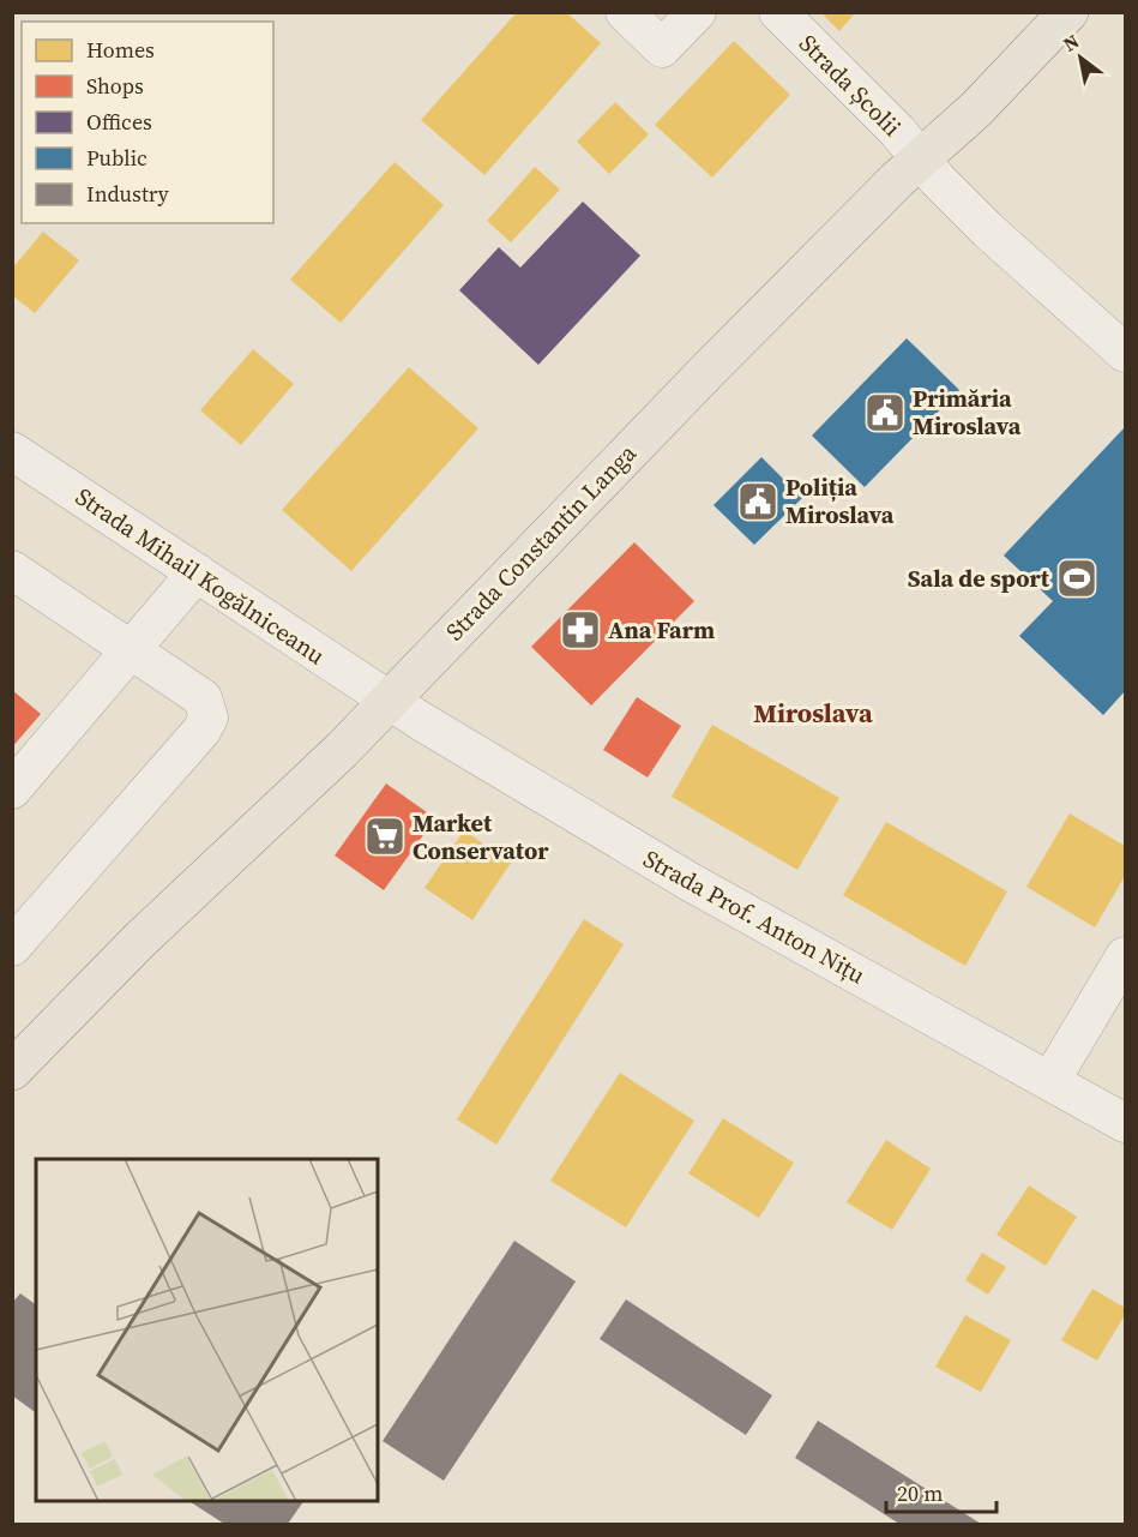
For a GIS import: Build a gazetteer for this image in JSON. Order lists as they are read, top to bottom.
{
  "streets": {
    "main road": ["Strada Constantin Langa"],
    "street": ["Strada Școlii", "Strada Mihail Kogălniceanu", "Strada Prof. Anton Nițu"]
  },
  "crossings": [
    ["Strada Școlii", "Strada Constantin Langa"],
    ["Strada Constantin Langa", "Strada Mihail Kogălniceanu"],
    ["Strada Constantin Langa", "Strada Prof. Anton Nițu"],
    ["Strada Mihail Kogălniceanu", "Strada Prof. Anton Nițu"]
  ],
  "districts": ["Miroslava"],
  "places": {
    "public building": ["Primăria Miroslava", "Poliția Miroslava"],
    "sports": ["Sala de sport"],
    "pharmacy": ["Ana Farm"],
    "supermarket": ["Market Conservator"]
  },
  "legend": [
    "Homes",
    "Shops",
    "Offices",
    "Public",
    "Industry"
  ],
  "scale_bar": "20 m",
  "north": "top left"
}
